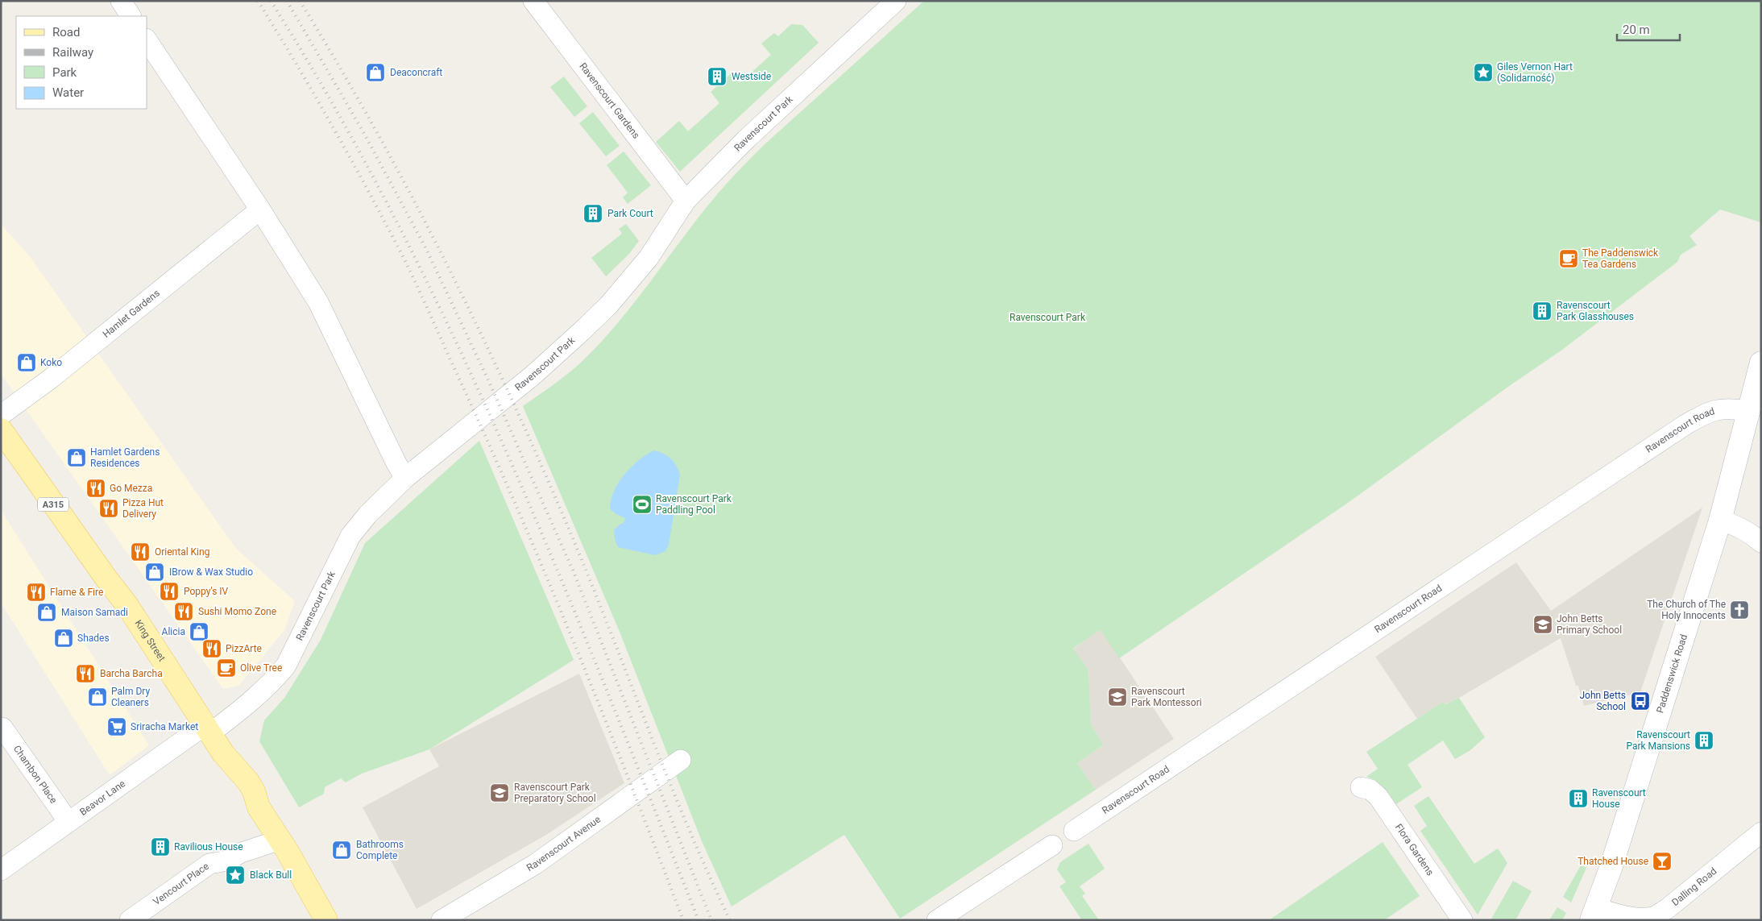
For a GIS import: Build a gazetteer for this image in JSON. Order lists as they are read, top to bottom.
{
  "streets": {
    "main road": [
      "A315",
      "King Street",
      "Paddenswick Road",
      "Dalling Road"
    ],
    "street": [
      "Ravenscourt Gardens",
      "Ravenscourt Park",
      "Hamlet Gardens",
      "Ravenscourt Road",
      "Chambon Place",
      "Beavor Lane",
      "Ravenscourt Avenue",
      "Flora Gardens",
      "Vencourt Place"
    ]
  },
  "crossings": [
    ["Ravenscourt Gardens", "Ravenscourt Park"],
    ["Ravenscourt Park", "King Street"],
    ["Ravenscourt Park", "Beavor Lane"],
    ["Ravenscourt Road", "Paddenswick Road"],
    ["King Street", "Beavor Lane"],
    ["King Street", "Vencourt Place"],
    ["Paddenswick Road", "Dalling Road"],
    ["Chambon Place", "Beavor Lane"]
  ],
  "parks": ["Ravenscourt Park"],
  "places": {
    "shop": [
      "Deaconcraft",
      "Koko",
      "Hamlet Gardens Residences",
      "IBrow & Wax Studio",
      "Maison Samadi",
      "Alicia",
      "Shades",
      "Palm Dry Cleaners",
      "Bathrooms Complete"
    ],
    "place": ["Giles Vernon Hart (Solidarność)", "Black Bull"],
    "building": [
      "Westside",
      "Park Court",
      "Ravenscourt Park Glasshouses",
      "Ravenscourt Park Mansions",
      "Ravenscourt House",
      "Ravilious House"
    ],
    "cafe": ["The Paddenswick Tea Gardens", "Olive Tree"],
    "restaurant": [
      "Go Mezza",
      "Pizza Hut Delivery",
      "Oriental King",
      "Poppy's IV",
      "Flame & Fire",
      "Sushi Momo Zone",
      "PizzArte",
      "Barcha Barcha"
    ],
    "sports": ["Ravenscourt Park Paddling Pool"],
    "church": ["The Church of The Holy Innocents"],
    "school or university": ["John Betts Primary School", "Ravenscourt Park Montessori", "Ravenscourt Park Preparatory School"],
    "bus stop": ["John Betts School"],
    "supermarket": ["Sriracha Market"],
    "bar": ["Thatched House"]
  },
  "legend": [
    "Road",
    "Railway",
    "Park",
    "Water"
  ],
  "scale_bar": "20 m"
}
